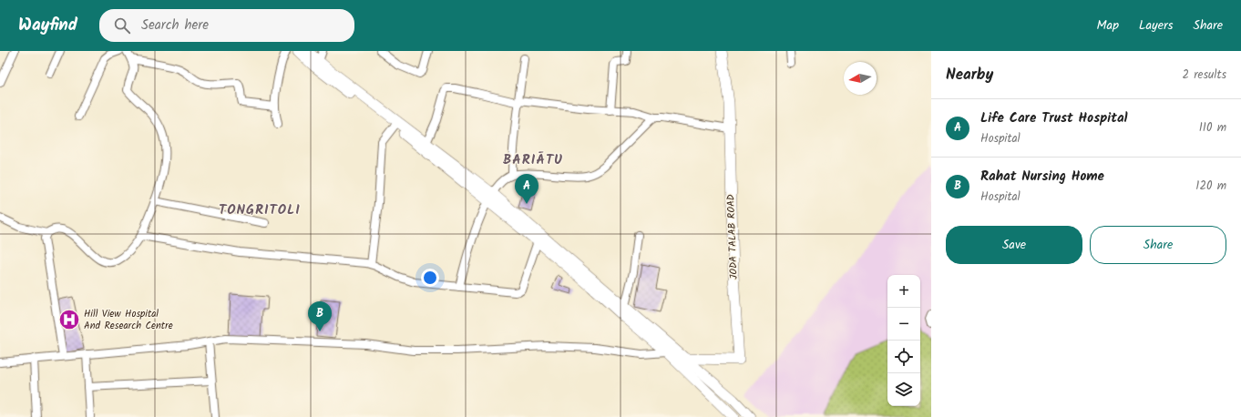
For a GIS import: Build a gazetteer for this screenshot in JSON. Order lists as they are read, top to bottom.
{
  "streets": {
    "main road": ["JODA TALAB ROAD"]
  },
  "districts": ["BARIĀTU", "TONGRITOLI"],
  "places": {
    "hospital": ["Hill View Hospital And Research Centre"]
  },
  "north": "left",
  "page": {
    "header": "Wayfind",
    "search": "Search here",
    "nav": ["Map", "Layers", "Share"],
    "heading": ["Nearby", "2 results"],
    "list": [
      {
        "mark": "A",
        "name": "Life Care Trust Hospital",
        "note": "Hospital",
        "value": "110 m"
      },
      {
        "mark": "B",
        "name": "Rahat Nursing Home",
        "note": "Hospital",
        "value": "120 m"
      }
    ],
    "pins": ["A", "B"],
    "buttons": ["Save", "Share"],
    "map_buttons": ["+", "−"]
  }
}
